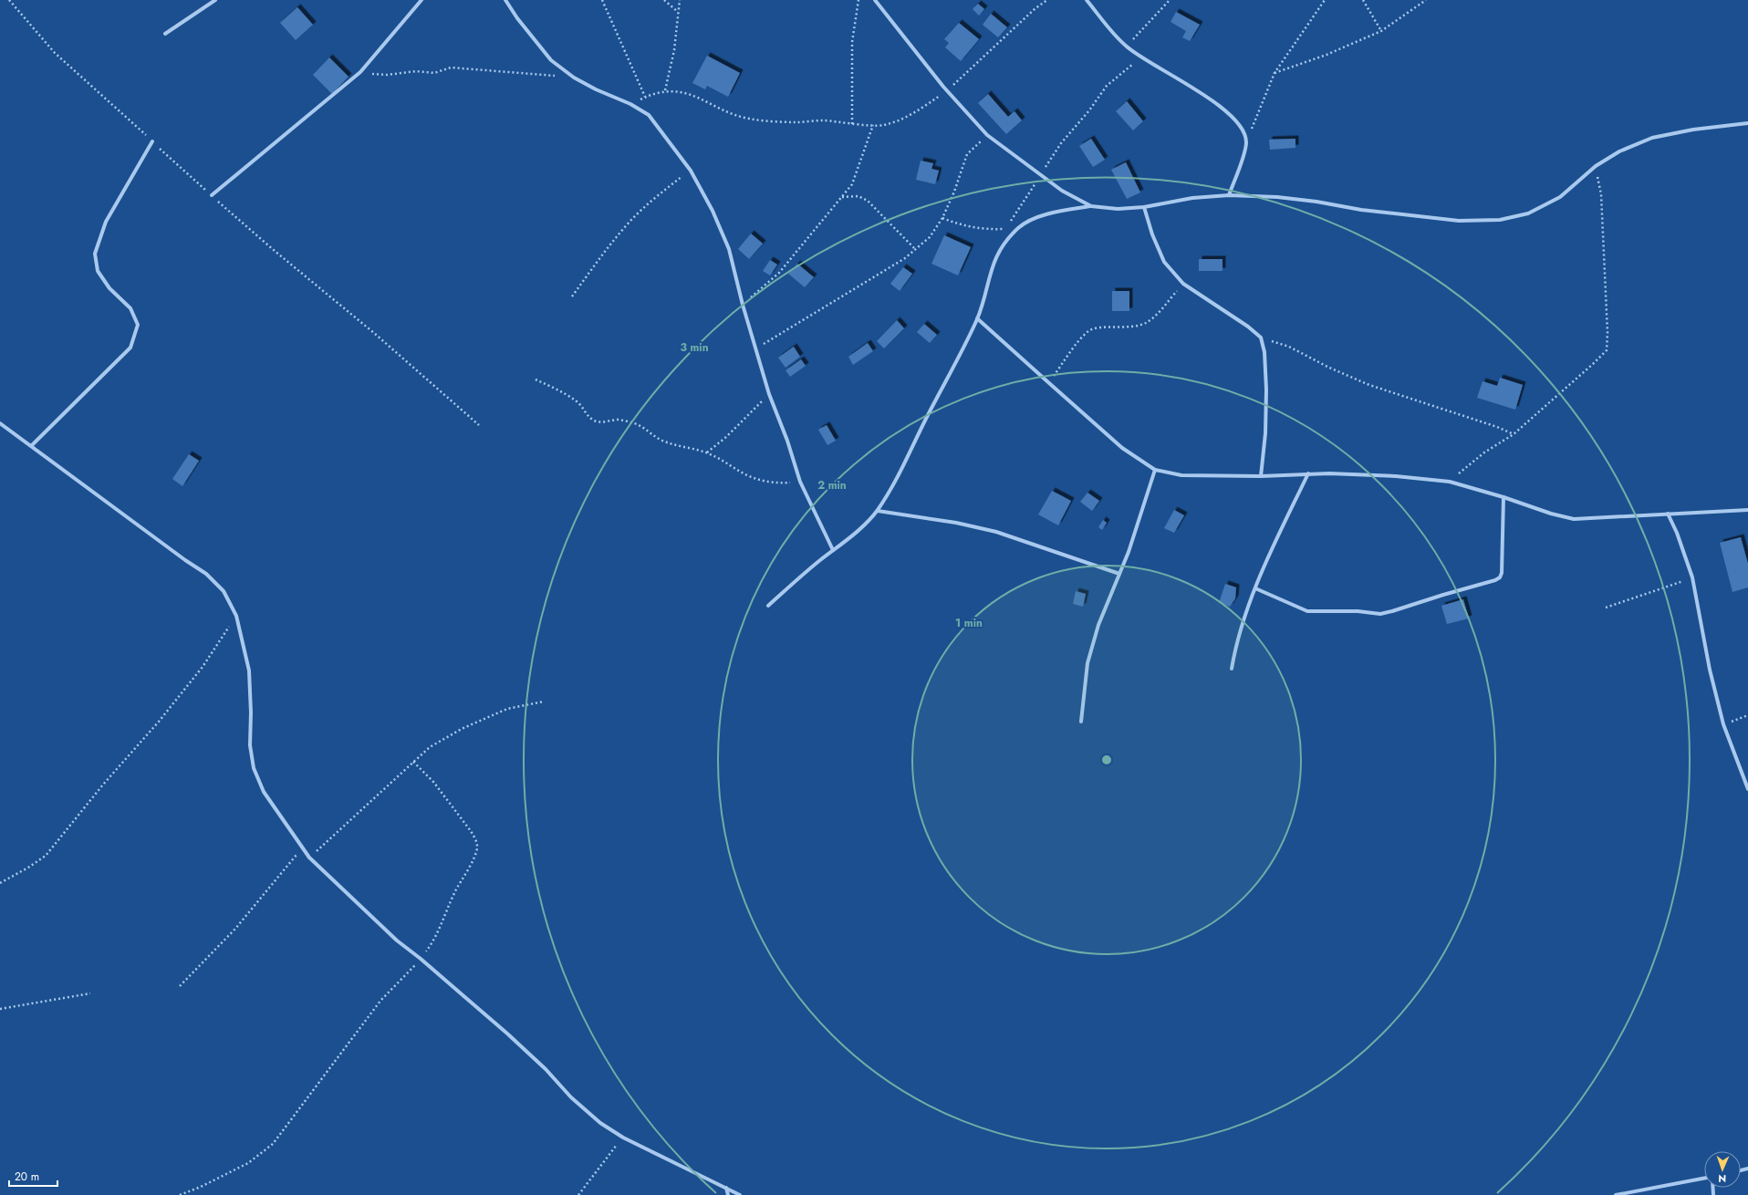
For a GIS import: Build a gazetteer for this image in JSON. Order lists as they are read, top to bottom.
{
  "scale_bar": "20 m",
  "north": "bottom",
  "rings": ["3 min", "2 min", "1 min"]
}
